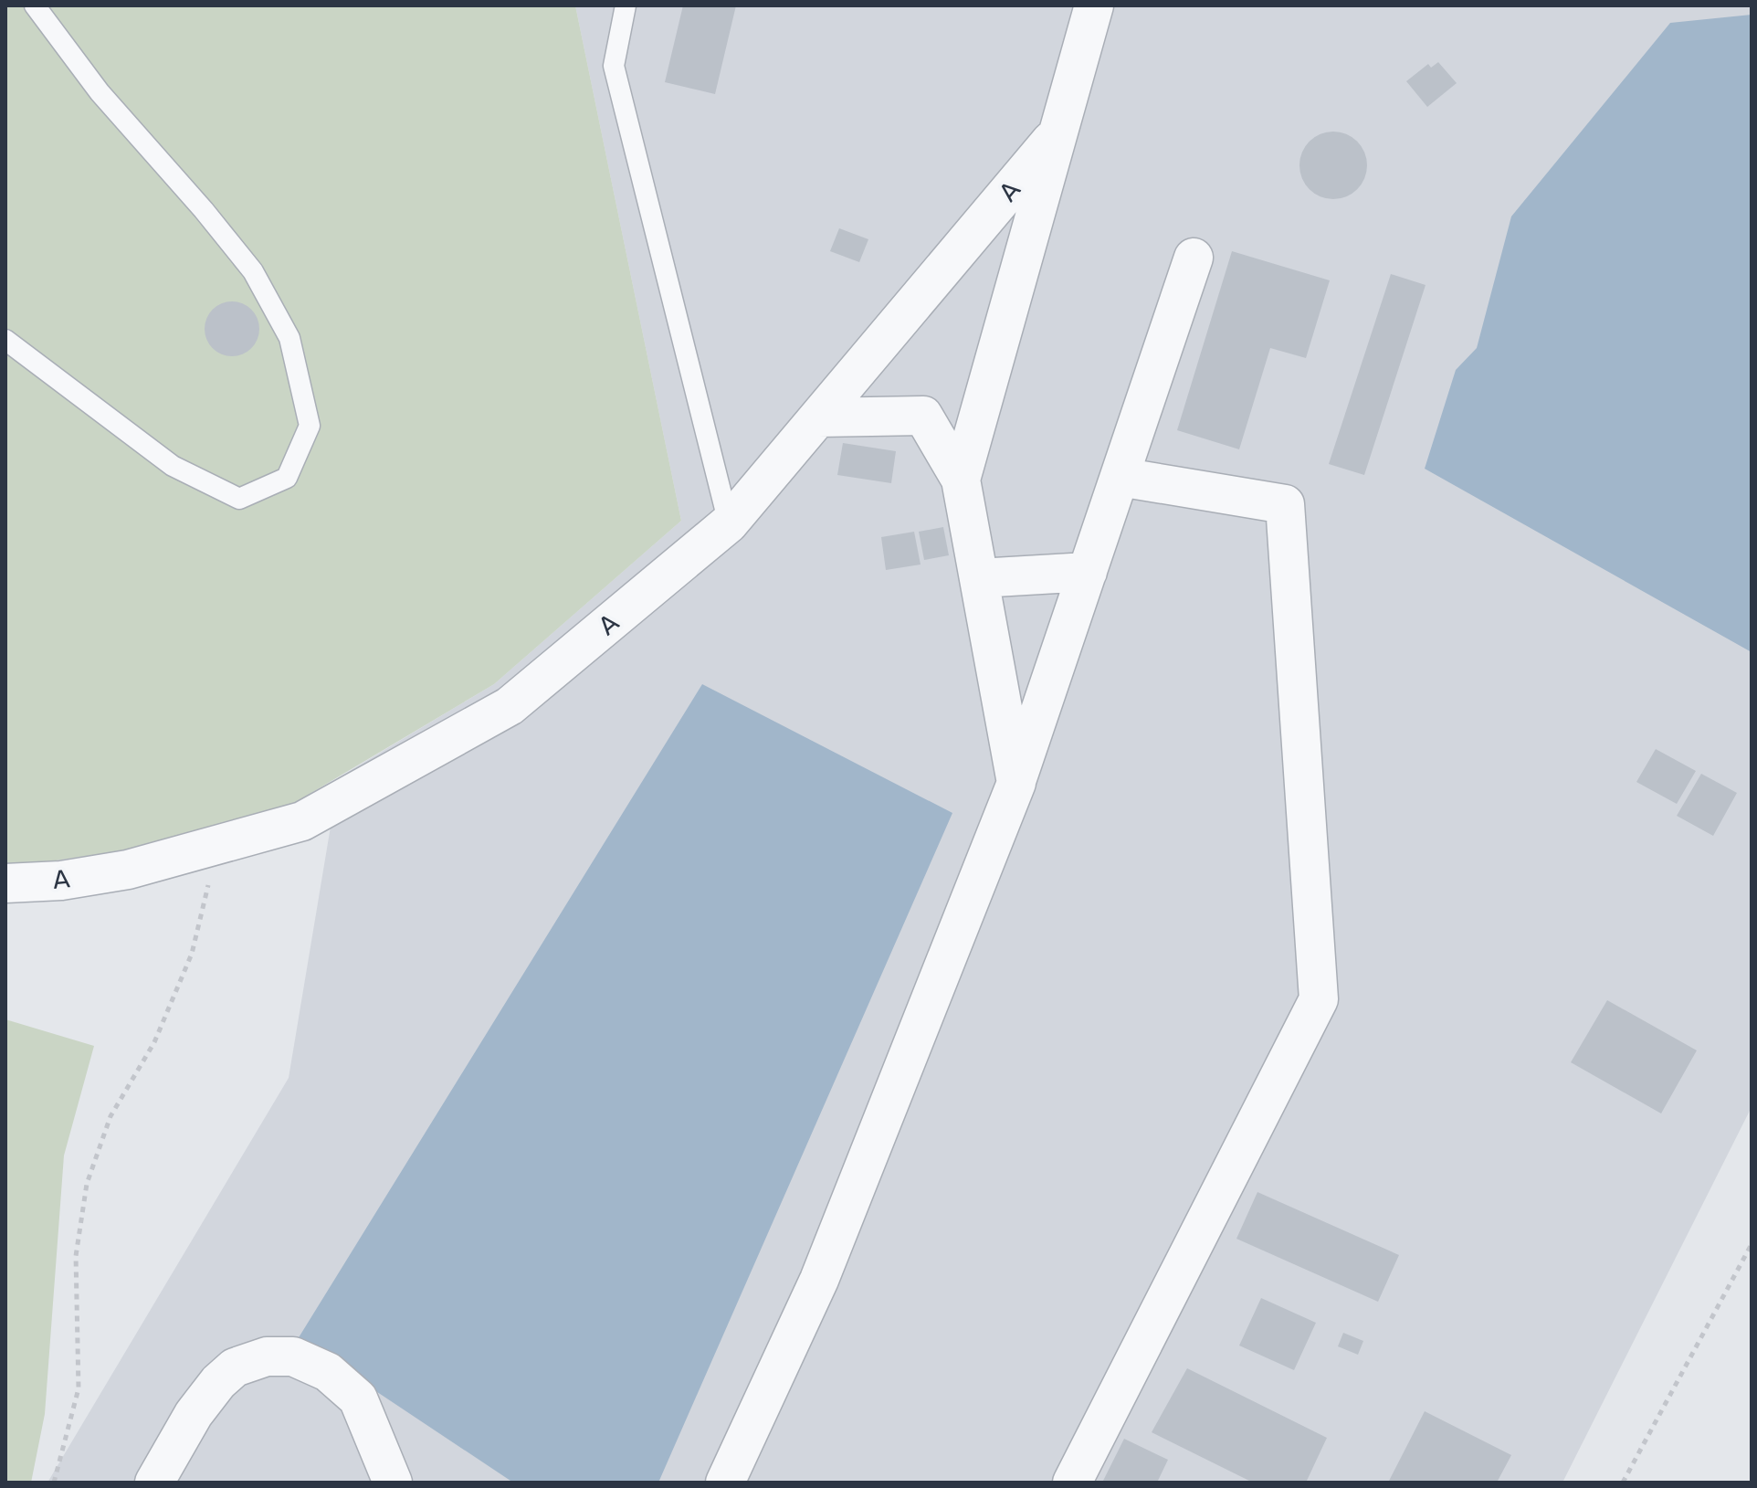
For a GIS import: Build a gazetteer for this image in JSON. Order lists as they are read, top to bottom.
{
  "streets": {
    "street": ["A"]
  }
}
